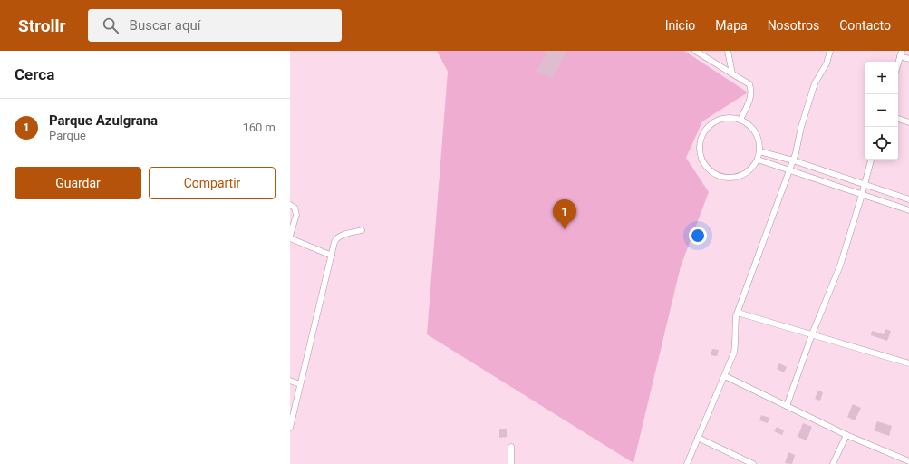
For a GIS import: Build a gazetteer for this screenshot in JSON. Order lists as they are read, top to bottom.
{
  "page": {
    "header": "Strollr",
    "search": "Buscar aquí",
    "nav": [
      "Inicio",
      "Mapa",
      "Nosotros",
      "Contacto"
    ],
    "heading": "Cerca",
    "map_buttons": ["+", "−"],
    "list": [
      {
        "mark": "1",
        "name": "Parque Azulgrana",
        "note": "Parque",
        "value": "160 m"
      }
    ],
    "buttons": ["Guardar", "Compartir"],
    "pins": "1"
  }
}
